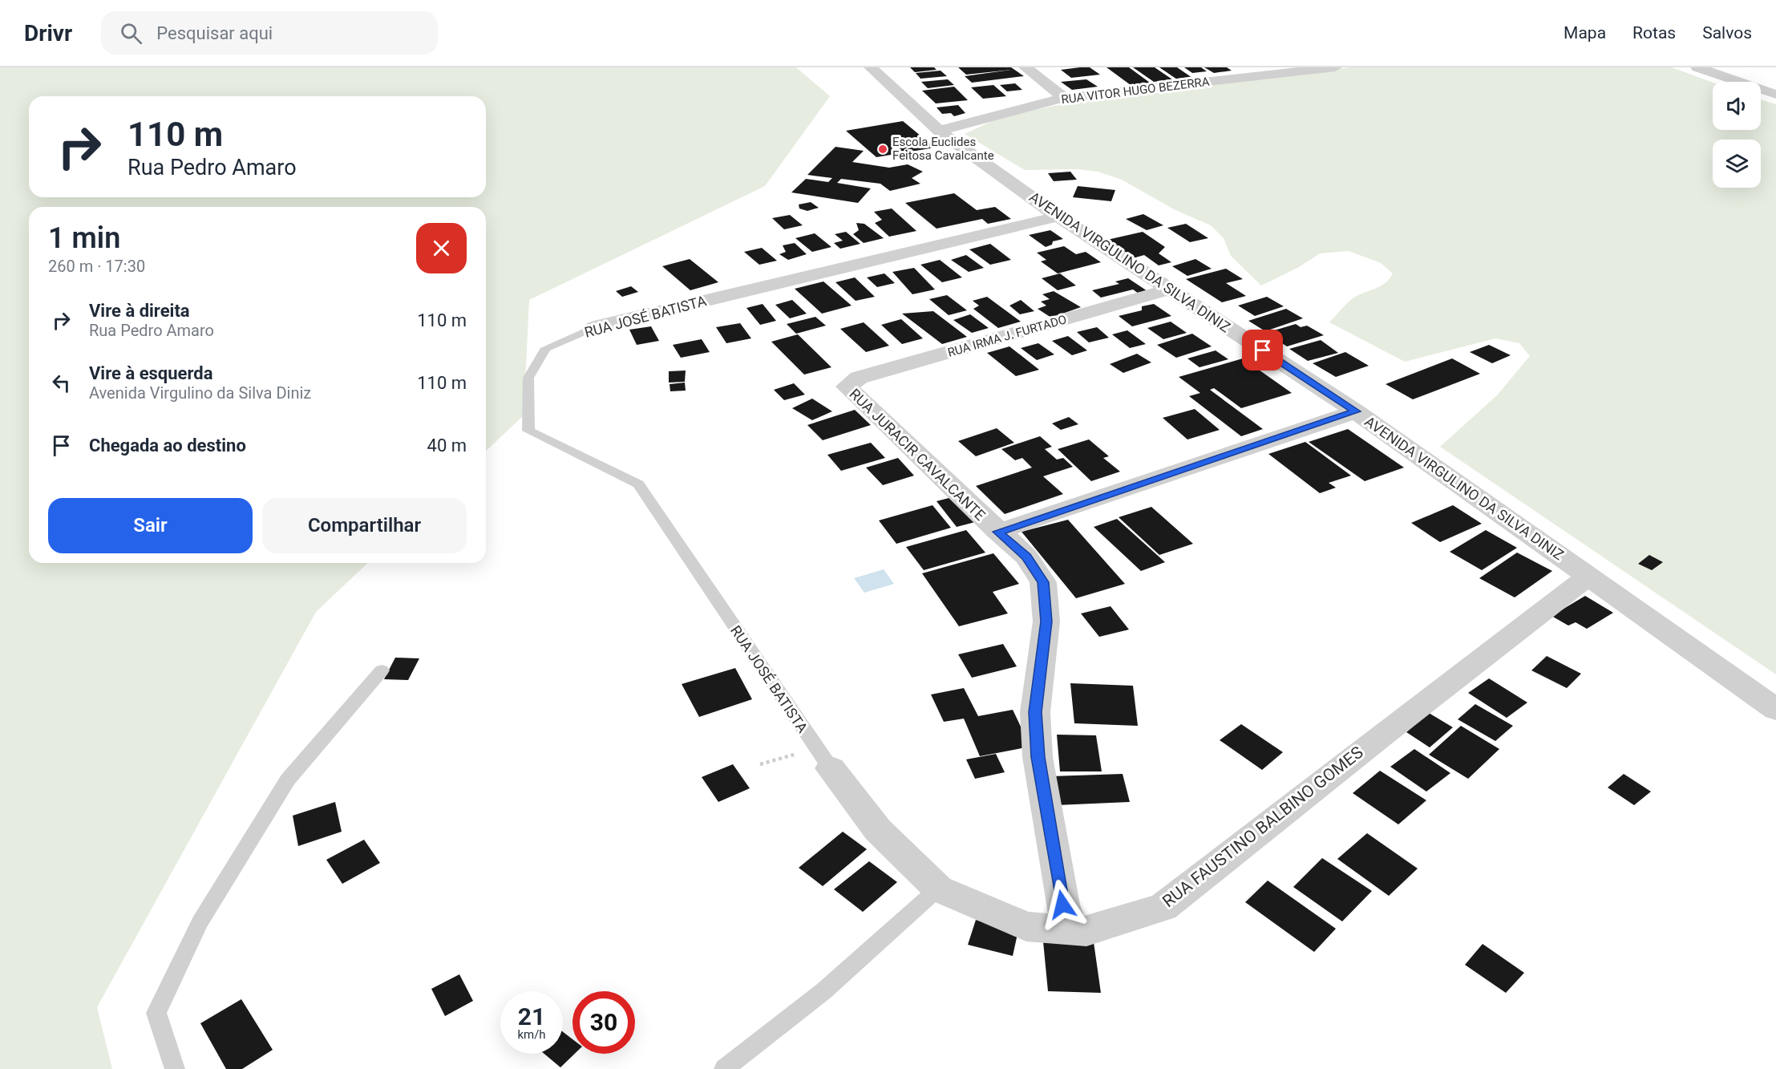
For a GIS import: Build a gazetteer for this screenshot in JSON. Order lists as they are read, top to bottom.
{
  "streets": {
    "street": [
      "RUA VITOR HUGO BEZERRA",
      "AVENIDA VIRGULINO DA SILVA DINIZ",
      "RUA JOSÉ BATISTA",
      "RUA IRMA J. FURTADO",
      "RUA JURACIR CAVALCANTE",
      "RUA FAUSTINO BALBINO GOMES"
    ]
  },
  "crossings": [
    ["RUA VITOR HUGO BEZERRA", "AVENIDA VIRGULINO DA SILVA DINIZ"],
    ["AVENIDA VIRGULINO DA SILVA DINIZ", "RUA JOSÉ BATISTA"],
    ["AVENIDA VIRGULINO DA SILVA DINIZ", "RUA IRMA J. FURTADO"],
    ["AVENIDA VIRGULINO DA SILVA DINIZ", "RUA FAUSTINO BALBINO GOMES"],
    ["RUA JOSÉ BATISTA", "RUA FAUSTINO BALBINO GOMES"],
    ["RUA IRMA J. FURTADO", "RUA JURACIR CAVALCANTE"],
    ["RUA JURACIR CAVALCANTE", "RUA FAUSTINO BALBINO GOMES"]
  ],
  "places": ["Escola Euclides Feitosa Cavalcante"],
  "page": {
    "header": "Drivr",
    "search": "Pesquisar aqui",
    "nav": ["Mapa", "Rotas", "Salvos"],
    "turn": ["110 m", "Rua Pedro Amaro"],
    "heading": ["1 min", "260 m · 17:30"],
    "list": [
      {
        "name": "Vire à direita",
        "note": "Rua Pedro Amaro",
        "value": "110 m"
      },
      {
        "name": "Vire à esquerda",
        "note": "Avenida Virgulino da Silva Diniz",
        "value": "110 m"
      },
      {
        "name": "Chegada ao destino",
        "value": "40 m"
      }
    ],
    "buttons": ["Sair", "Compartilhar"],
    "speed": "21 km/h",
    "limit": "30"
  }
}
